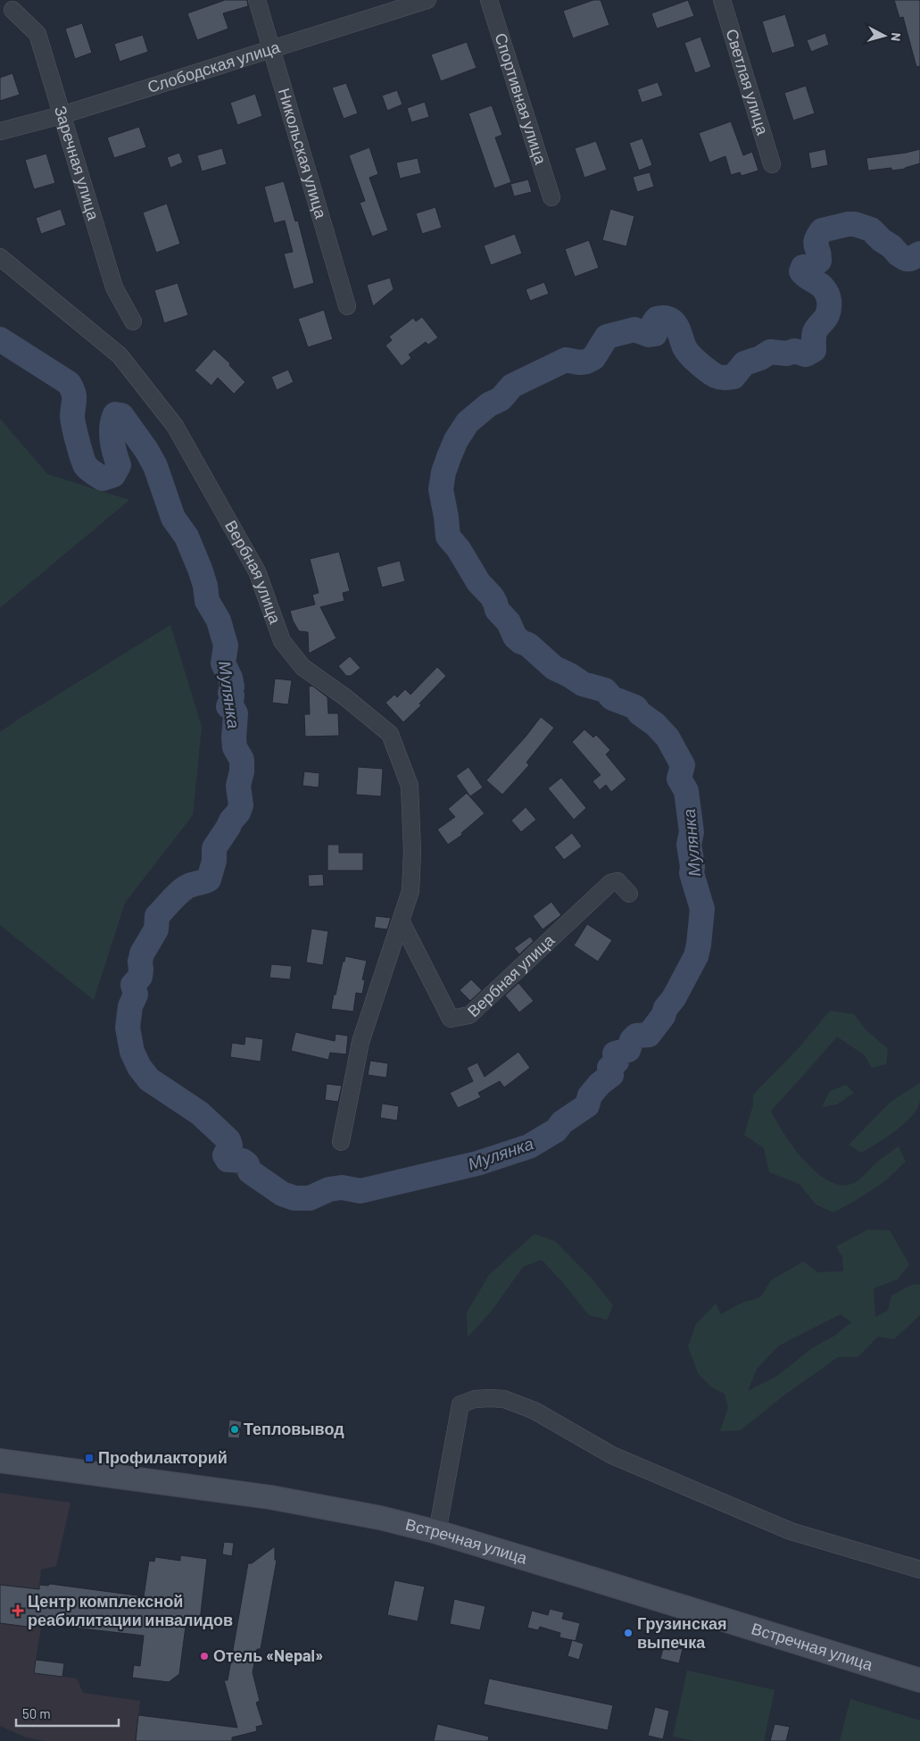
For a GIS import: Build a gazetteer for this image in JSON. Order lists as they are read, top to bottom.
{
  "streets": {
    "main road": ["Встречная улица"],
    "street": [
      "Слободская улица",
      "Светлая улица",
      "Спортивная улица",
      "Никольская улица",
      "Заречная улица",
      "Вербная улица"
    ]
  },
  "crossings": [
    ["Слободская улица", "Никольская улица"],
    ["Слободская улица", "Заречная улица"]
  ],
  "water": ["Мулянка"],
  "places": {
    "other": ["Тепловывод", "Грузинская выпечка", "Отель «Nepal»"],
    "transit": ["Профилакторий"],
    "health": ["Центр комплексной реабилитации инвалидов"]
  },
  "scale_bar": "50 m",
  "north": "right"
}
